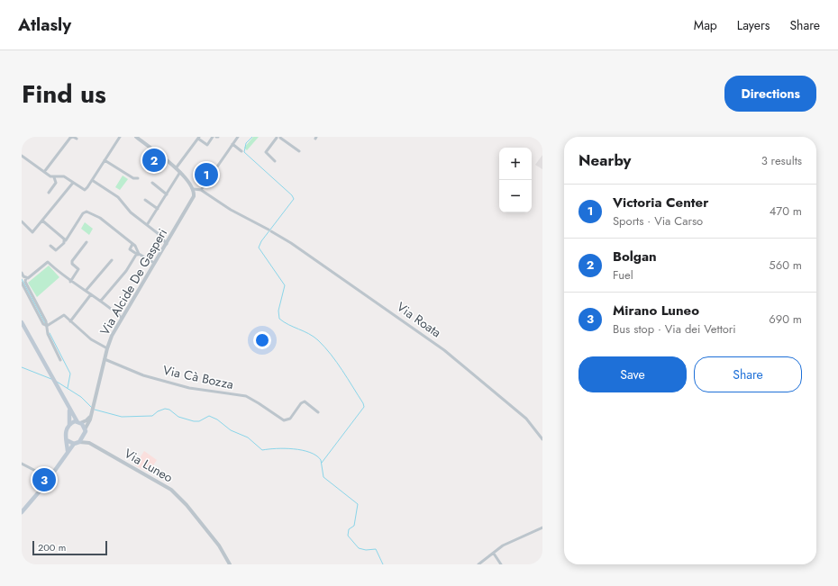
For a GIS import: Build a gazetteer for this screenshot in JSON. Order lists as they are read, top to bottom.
{
  "streets": {
    "street": [
      "Via Alcide De Gasperi",
      "Via Roata",
      "Via Cà Bozza",
      "Via Luneo"
    ]
  },
  "crossings": [
    ["Via Alcide De Gasperi", "Via Roata"],
    ["Via Alcide De Gasperi", "Via Cà Bozza"]
  ],
  "scale_bar": "200 m",
  "page": {
    "header": "Atlasly",
    "nav": ["Map", "Layers", "Share"],
    "title": "Find us",
    "buttons": [
      "Directions",
      ["Save", "Share"]
    ],
    "heading": ["Nearby", "3 results"],
    "pins": ["2", "1", "3"],
    "map_buttons": ["+", "−"],
    "list": [
      {
        "mark": "1",
        "name": "Victoria Center",
        "note": "Sports · Via Carso",
        "value": "470 m"
      },
      {
        "mark": "2",
        "name": "Bolgan",
        "note": "Fuel",
        "value": "560 m"
      },
      {
        "mark": "3",
        "name": "Mirano Luneo",
        "note": "Bus stop · Via dei Vettori",
        "value": "690 m"
      }
    ],
    "scale": "200 m"
  }
}
